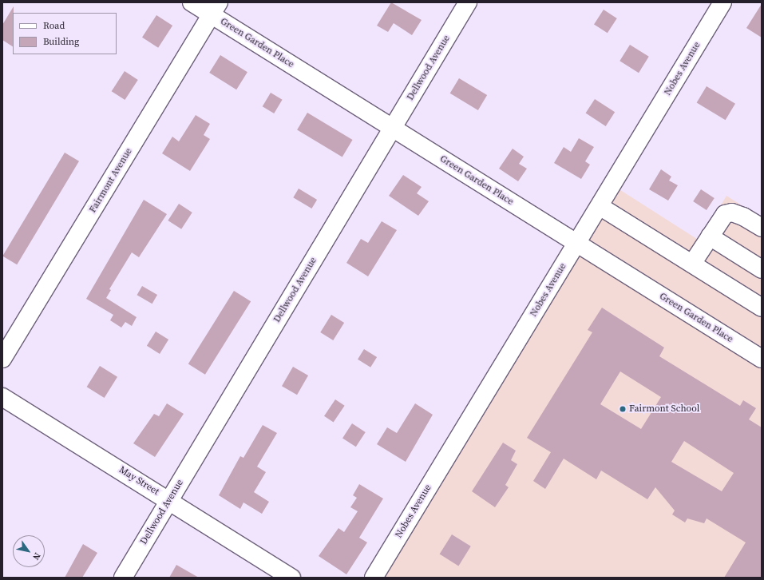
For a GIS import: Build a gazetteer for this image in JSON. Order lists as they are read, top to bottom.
{
  "streets": {
    "street": [
      "Green Garden Place",
      "Dellwood Avenue",
      "Nobes Avenue",
      "Fairmont Avenue",
      "May Street"
    ]
  },
  "crossings": [
    ["Green Garden Place", "Dellwood Avenue"],
    ["Green Garden Place", "Nobes Avenue"],
    ["Green Garden Place", "Fairmont Avenue"],
    ["Dellwood Avenue", "May Street"]
  ],
  "places": ["Fairmont School"],
  "legend": ["Road", "Building"],
  "north": "bottom right"
}
